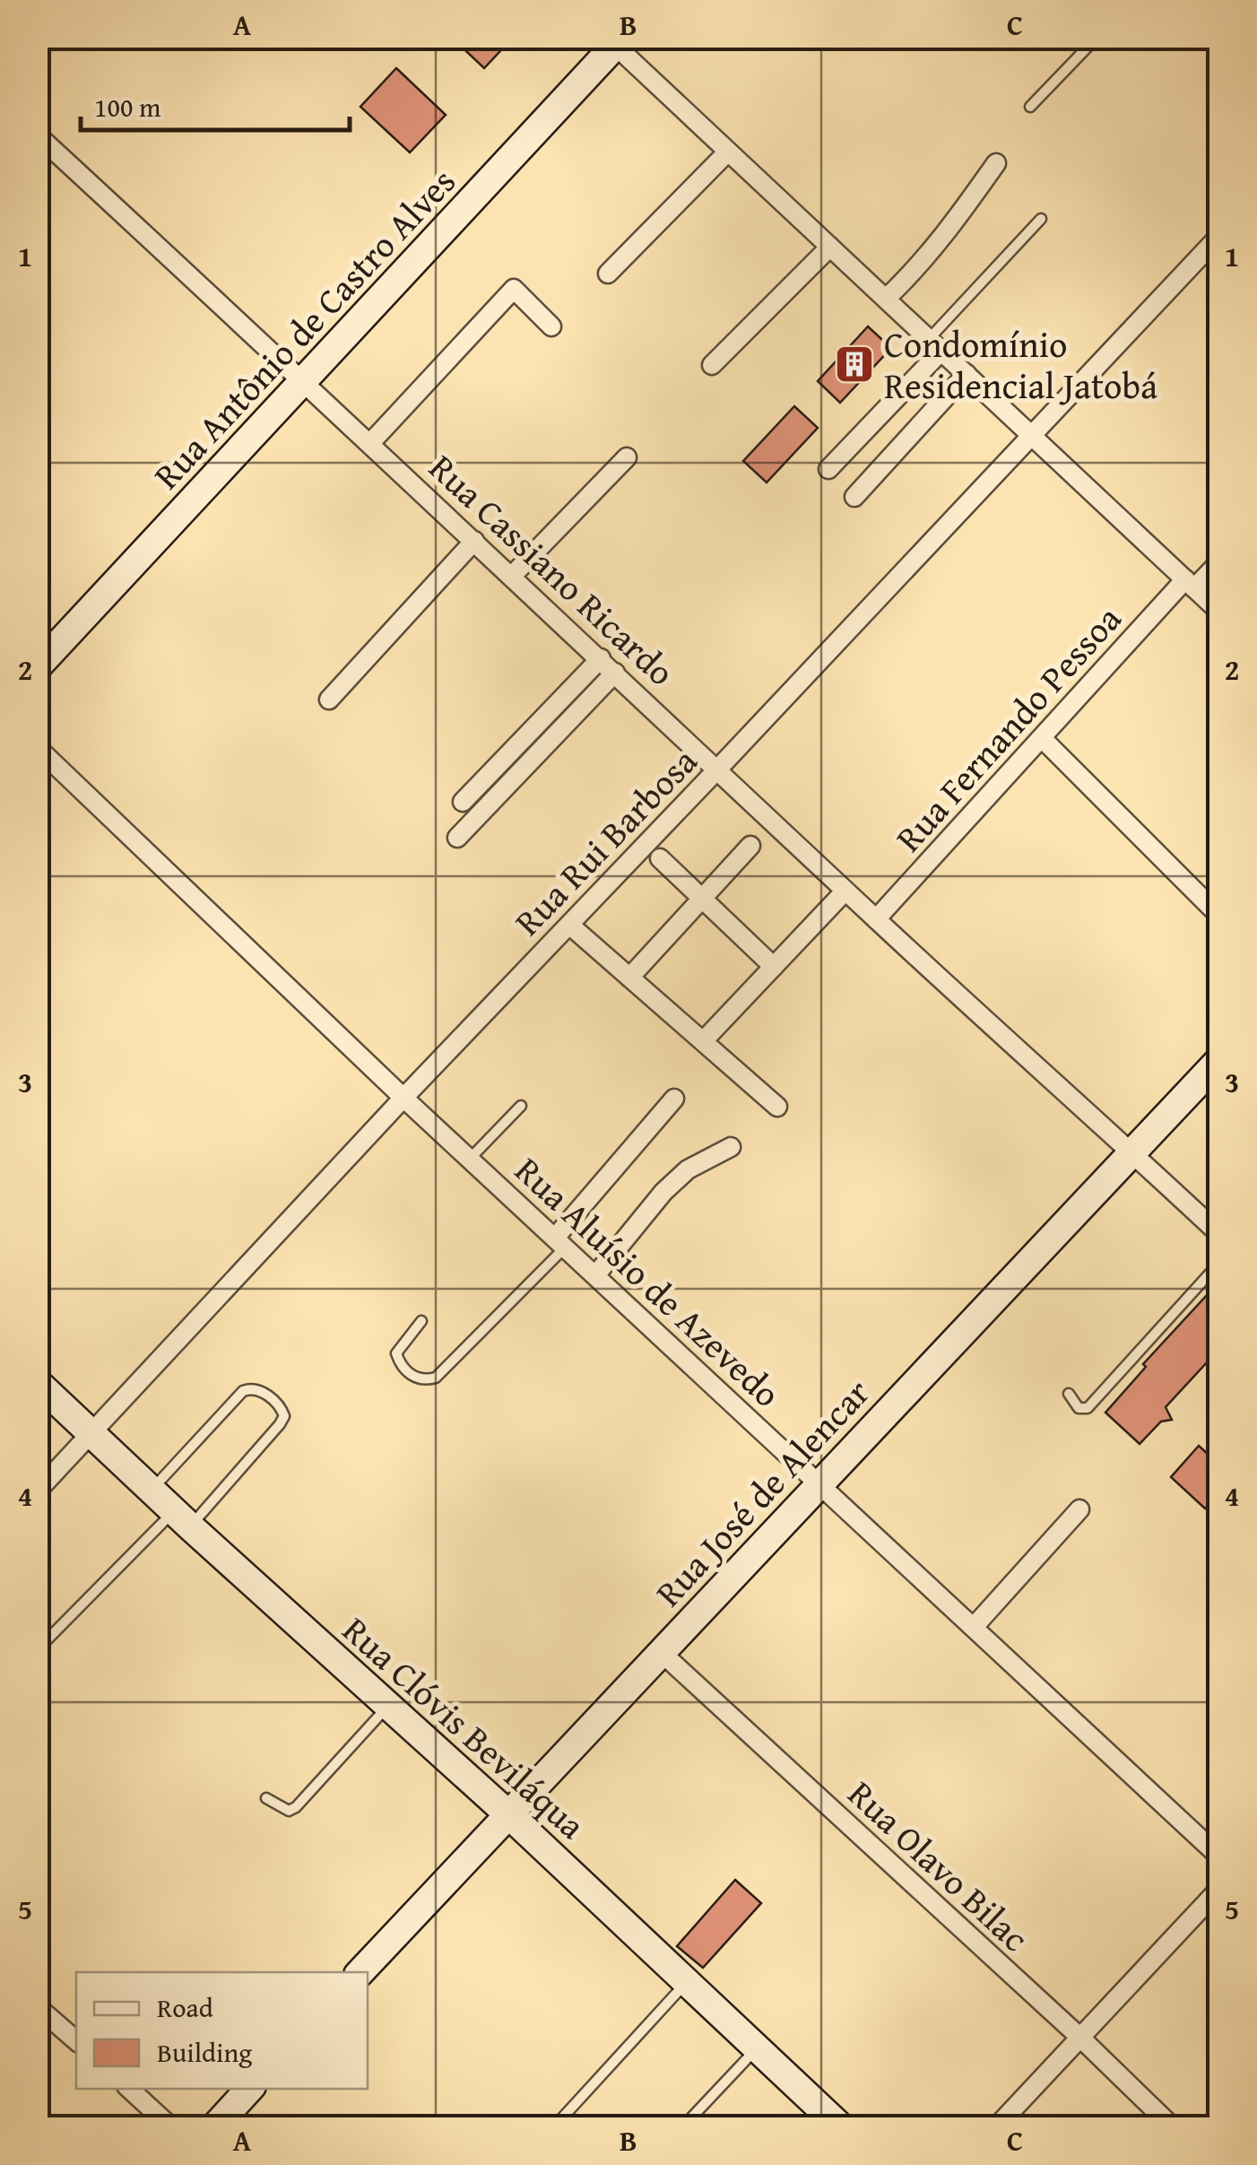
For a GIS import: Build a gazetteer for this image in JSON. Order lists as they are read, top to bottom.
{
  "streets": {
    "street": [
      "Rua Antônio de Castro Alves",
      "Rua Cassiano Ricardo",
      "Rua Fernando Pessoa",
      "Rua Rui Barbosa",
      "Rua Aluísio de Azevedo",
      "Rua José de Alencar",
      "Rua Clóvis Beviláqua",
      "Rua Olavo Bilac"
    ]
  },
  "crossings": [
    ["Rua Antônio de Castro Alves", "Rua Cassiano Ricardo"],
    ["Rua Cassiano Ricardo", "Rua Fernando Pessoa"],
    ["Rua Cassiano Ricardo", "Rua Rui Barbosa"],
    ["Rua Cassiano Ricardo", "Rua José de Alencar"],
    ["Rua Rui Barbosa", "Rua Aluísio de Azevedo"],
    ["Rua Rui Barbosa", "Rua Clóvis Beviláqua"],
    ["Rua Aluísio de Azevedo", "Rua José de Alencar"],
    ["Rua José de Alencar", "Rua Clóvis Beviláqua"],
    ["Rua José de Alencar", "Rua Olavo Bilac"]
  ],
  "places": {
    "building": ["Condomínio Residencial Jatobá"]
  },
  "legend": ["Road", "Building"],
  "scale_bar": "100 m",
  "grid": {
    "columns": ["A", "B", "C"],
    "rows": [
      "1",
      "2",
      "3",
      "4",
      "5"
    ]
  }
}
